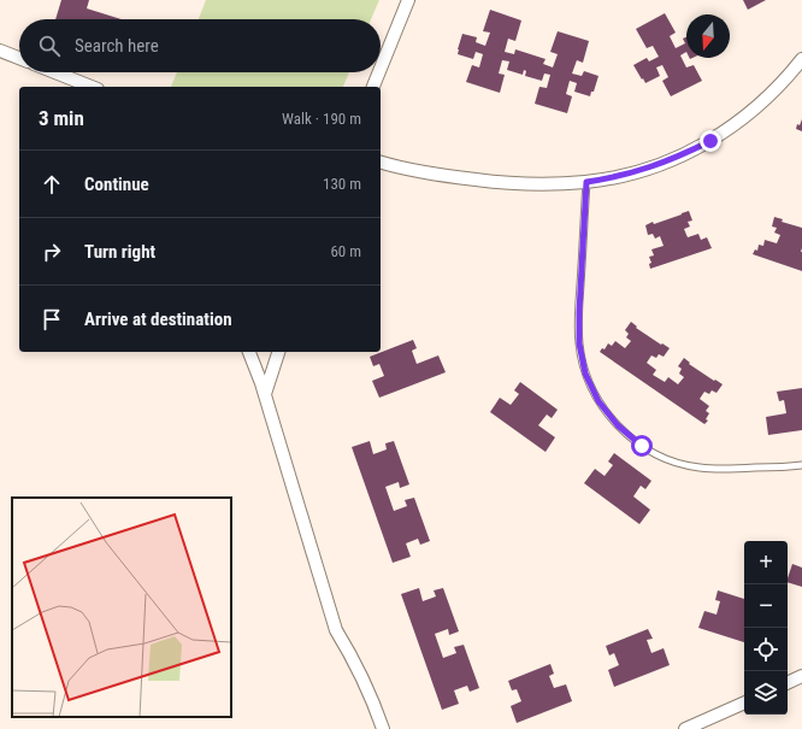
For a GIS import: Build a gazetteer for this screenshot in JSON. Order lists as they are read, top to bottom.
{
  "north": "bottom",
  "page": {
    "search": "Search here",
    "heading": ["3 min", "Walk · 190 m"],
    "list": [
      ["Continue", "130 m"],
      ["Turn right", "60 m"],
      "Arrive at destination"
    ],
    "map_buttons": ["+", "−"]
  }
}
